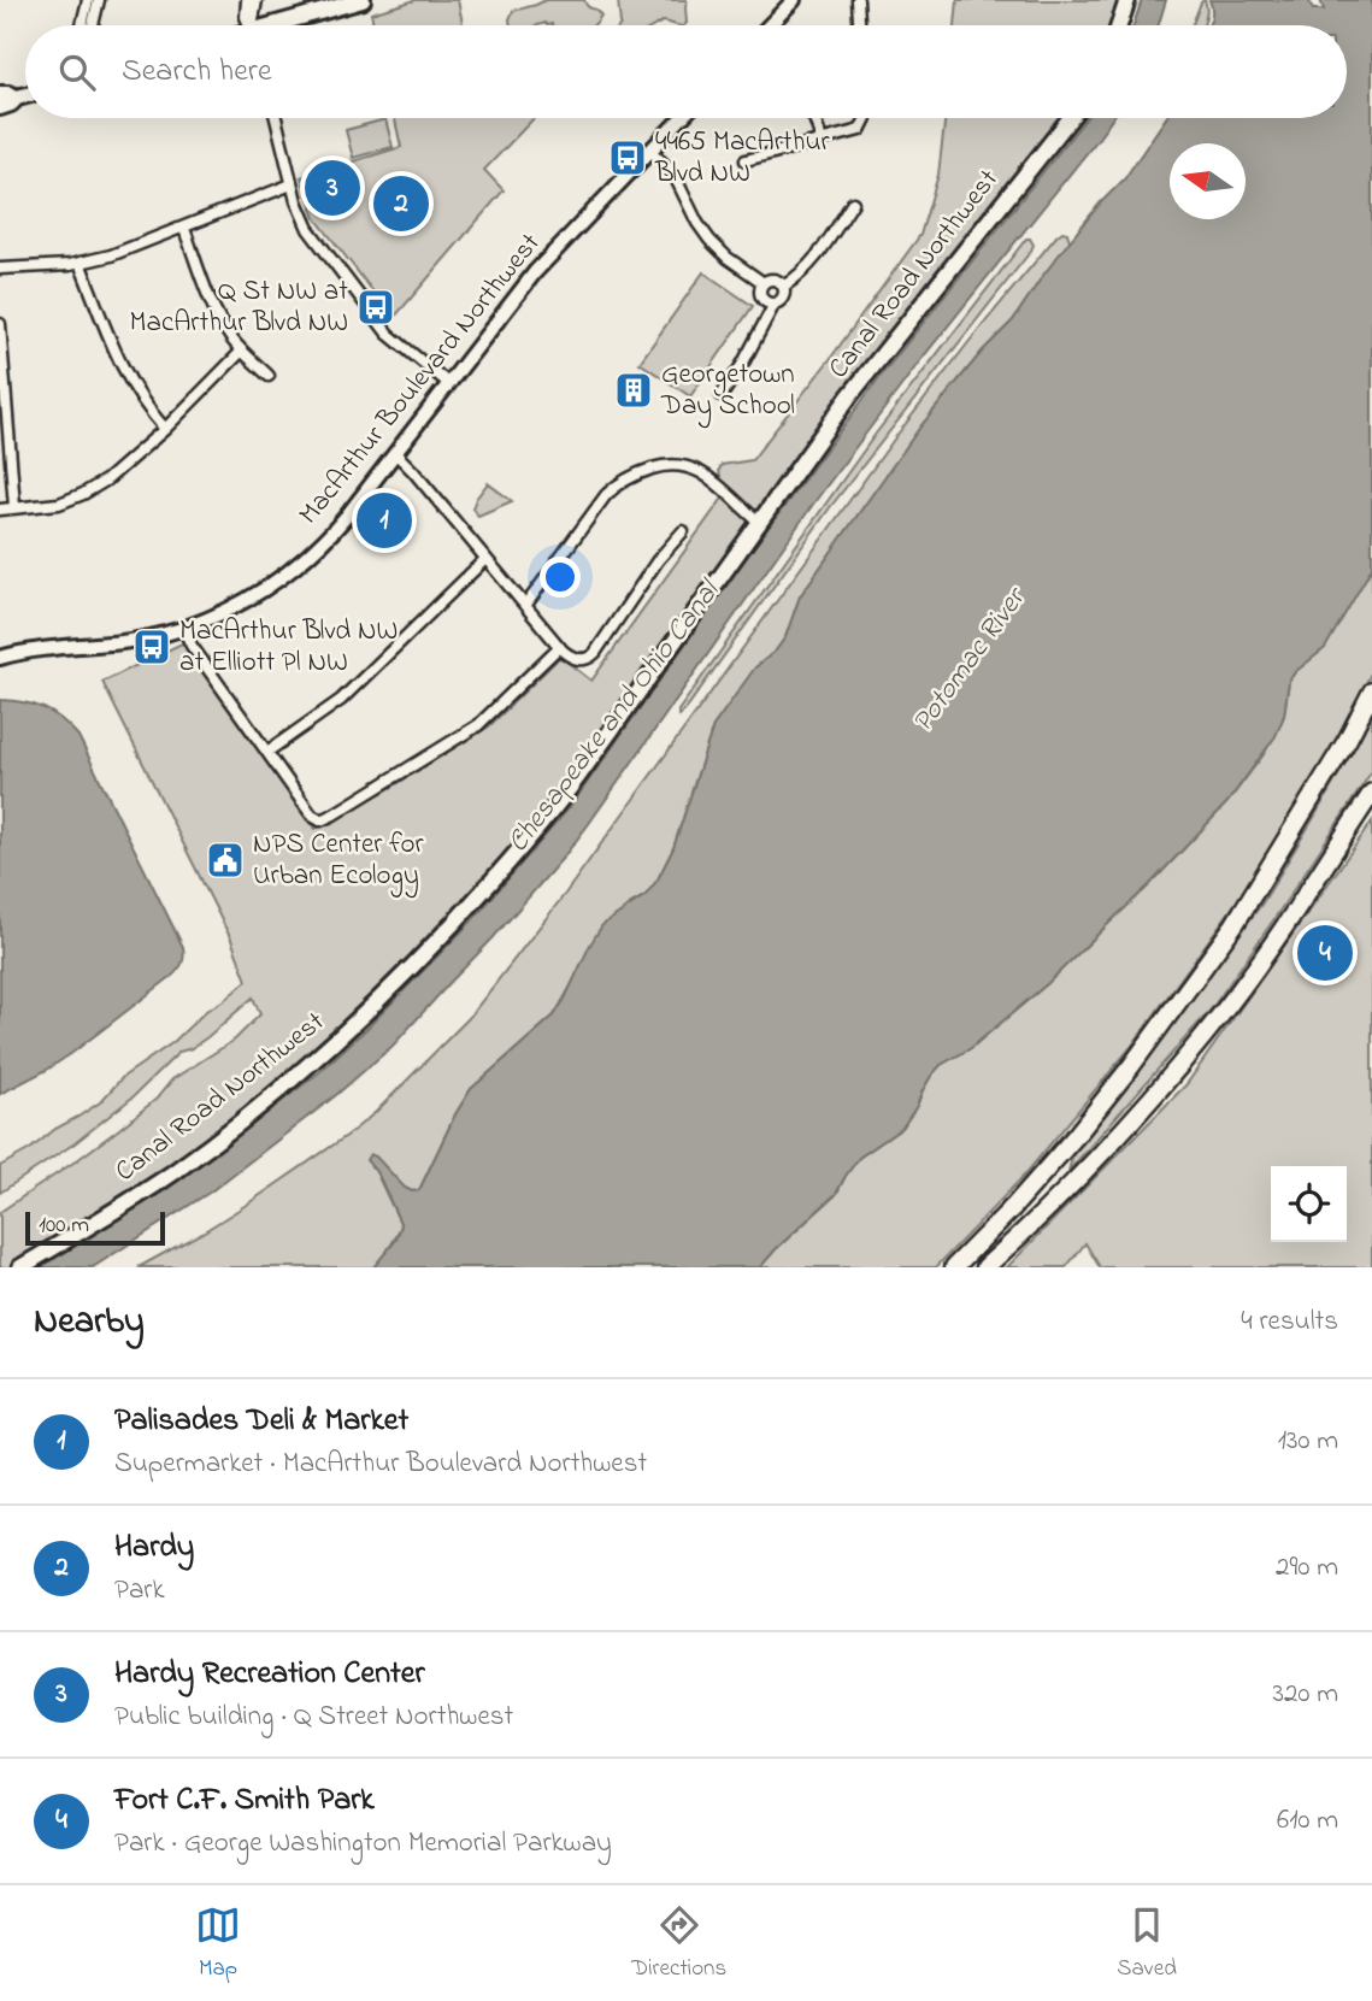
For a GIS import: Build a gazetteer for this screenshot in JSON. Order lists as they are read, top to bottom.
{
  "streets": {
    "main road": ["Canal Road Northwest", "MacArthur Boulevard Northwest"]
  },
  "water": ["Potomac River", "Chesapeake and Ohio Canal"],
  "places": {
    "bus stop": ["4465 MacArthur Blvd NW", "Q St NW at MacArthur Blvd NW", "MacArthur Blvd NW at Elliott Pl NW"],
    "building": ["Georgetown Day School"],
    "public building": ["NPS Center for Urban Ecology"]
  },
  "scale_bar": "100 m",
  "north": "left",
  "page": {
    "search": "Search here",
    "pins": [
      "3",
      "2",
      "1",
      "4"
    ],
    "scale": "100 m",
    "heading": ["Nearby", "4 results"],
    "list": [
      {
        "mark": "1",
        "name": "Palisades Deli & Market",
        "note": "Supermarket · MacArthur Boulevard Northwest",
        "value": "130 m"
      },
      {
        "mark": "2",
        "name": "Hardy",
        "note": "Park",
        "value": "290 m"
      },
      {
        "mark": "3",
        "name": "Hardy Recreation Center",
        "note": "Public building · Q Street Northwest",
        "value": "320 m"
      },
      {
        "mark": "4",
        "name": "Fort C.F. Smith Park",
        "note": "Park · George Washington Memorial Parkway",
        "value": "610 m"
      }
    ],
    "nav": ["Map", "Directions", "Saved"]
  }
}
